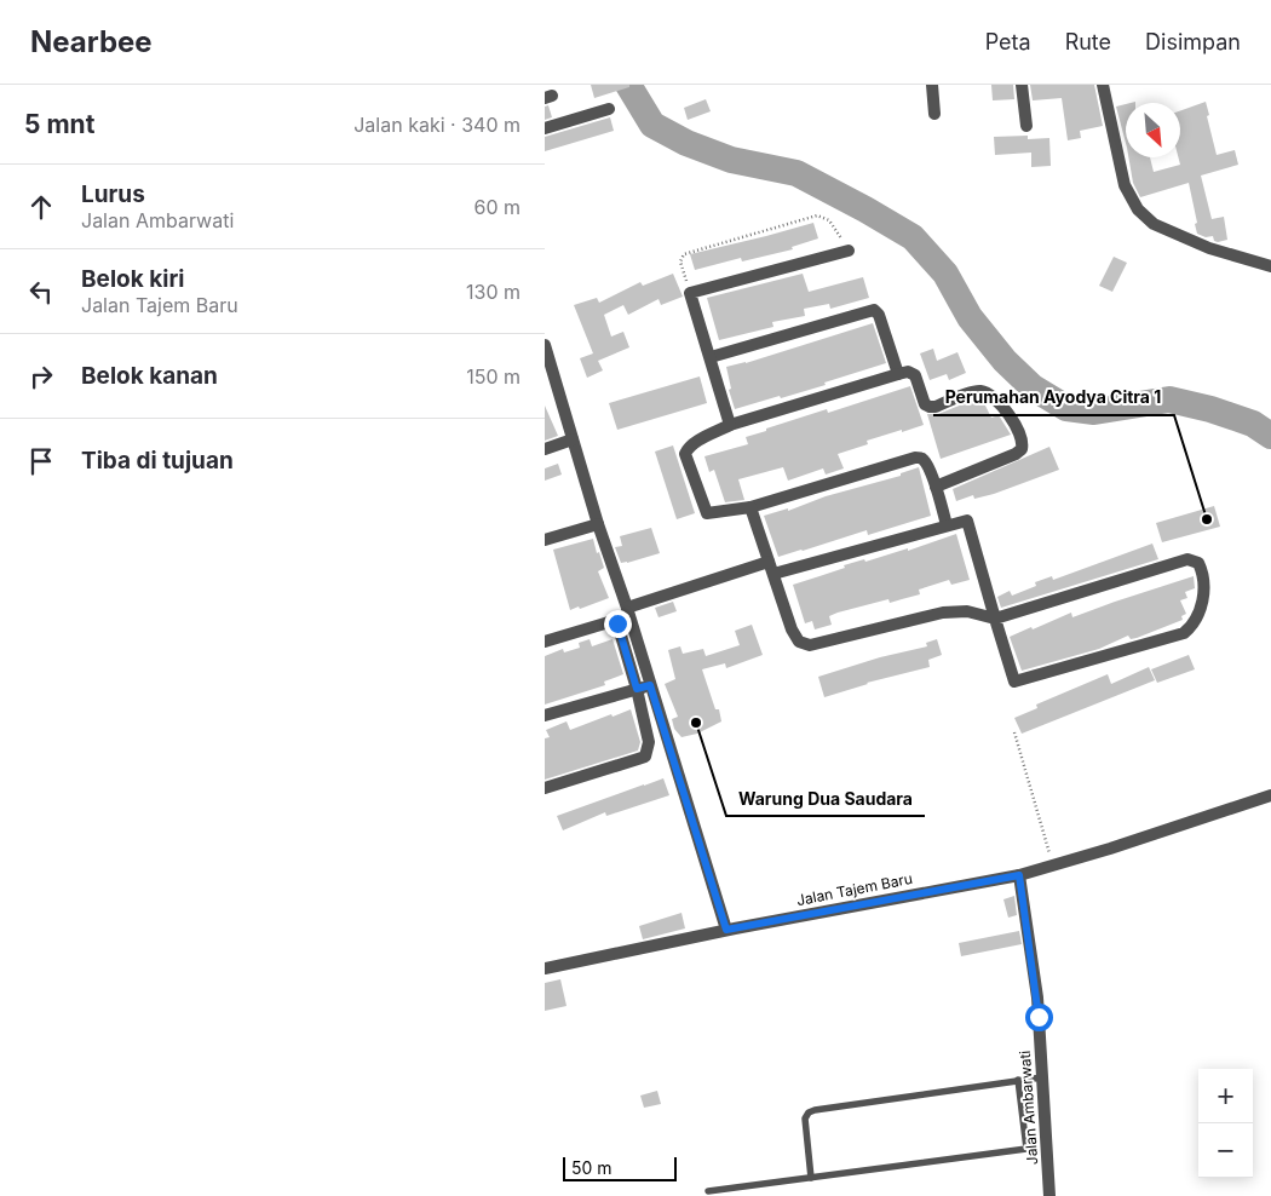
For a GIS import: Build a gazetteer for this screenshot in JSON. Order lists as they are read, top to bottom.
{
  "streets": {
    "street": ["Jalan Tajem Baru", "Jalan Ambarwati"]
  },
  "crossings": [
    ["Jalan Tajem Baru", "Jalan Ambarwati"]
  ],
  "places": ["Perumahan Ayodya Citra 1", "Warung Dua Saudara"],
  "scale_bar": "50 m",
  "north": "bottom right",
  "page": {
    "header": "Nearbee",
    "nav": ["Peta", "Rute", "Disimpan"],
    "heading": ["5 mnt", "Jalan kaki · 340 m"],
    "list": [
      ["Lurus", "Jalan Ambarwati", "60 m"],
      ["Belok kiri", "Jalan Tajem Baru", "130 m"],
      ["Belok kanan", "150 m"],
      "Tiba di tujuan"
    ],
    "map_buttons": ["+", "−"],
    "scale": "50 m"
  }
}
